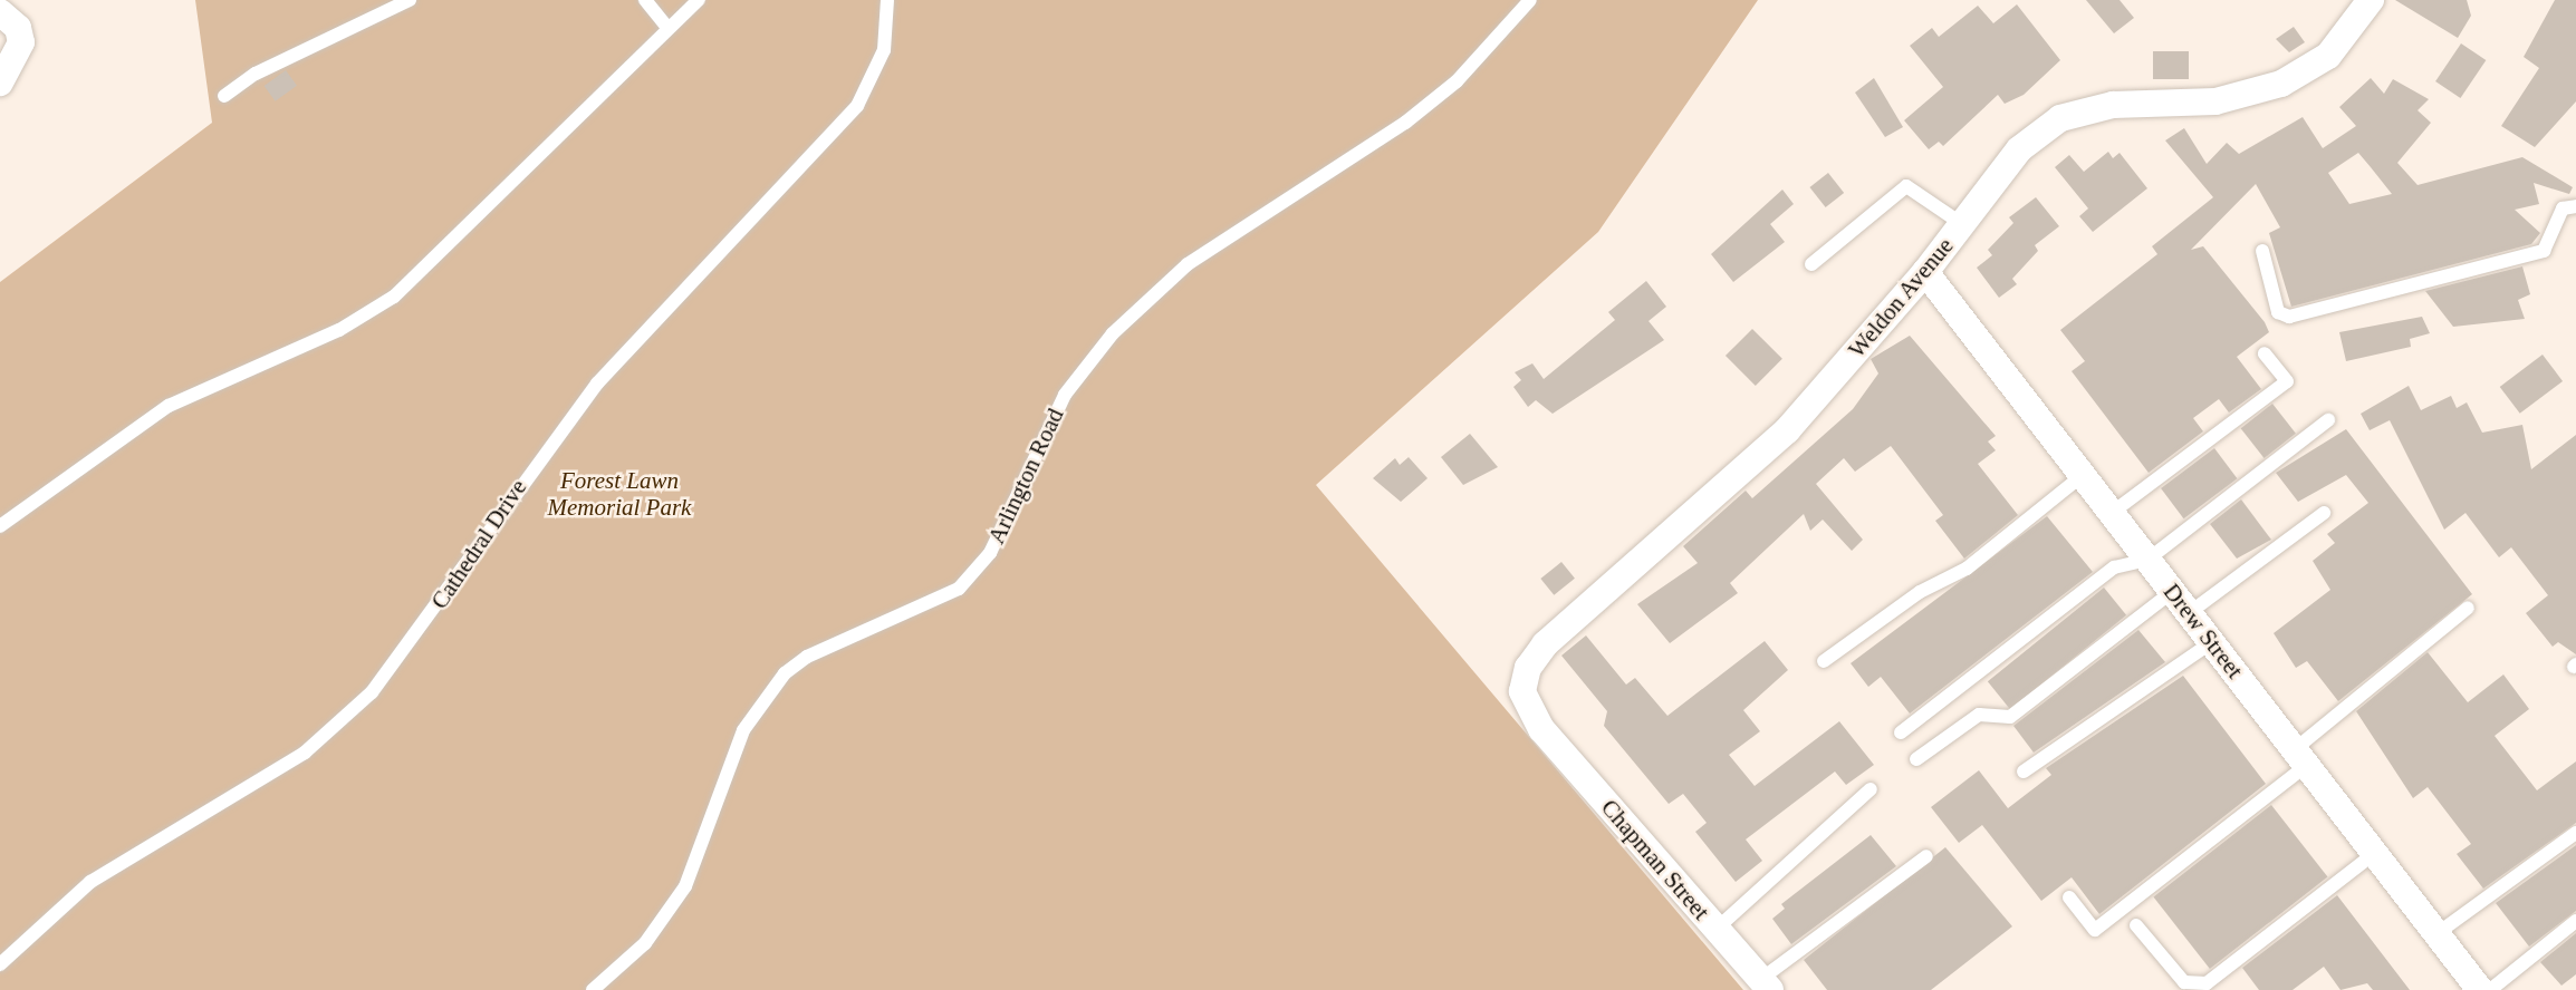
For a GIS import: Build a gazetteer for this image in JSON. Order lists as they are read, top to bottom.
{
  "streets": {
    "street": ["Weldon Avenue", "Drew Street", "Chapman Street"],
    "lane": ["Arlington Road", "Cathedral Drive"]
  },
  "crossings": [
    ["Weldon Avenue", "Drew Street"],
    ["Weldon Avenue", "Chapman Street"]
  ],
  "parks": ["Forest Lawn Memorial Park"]
}
